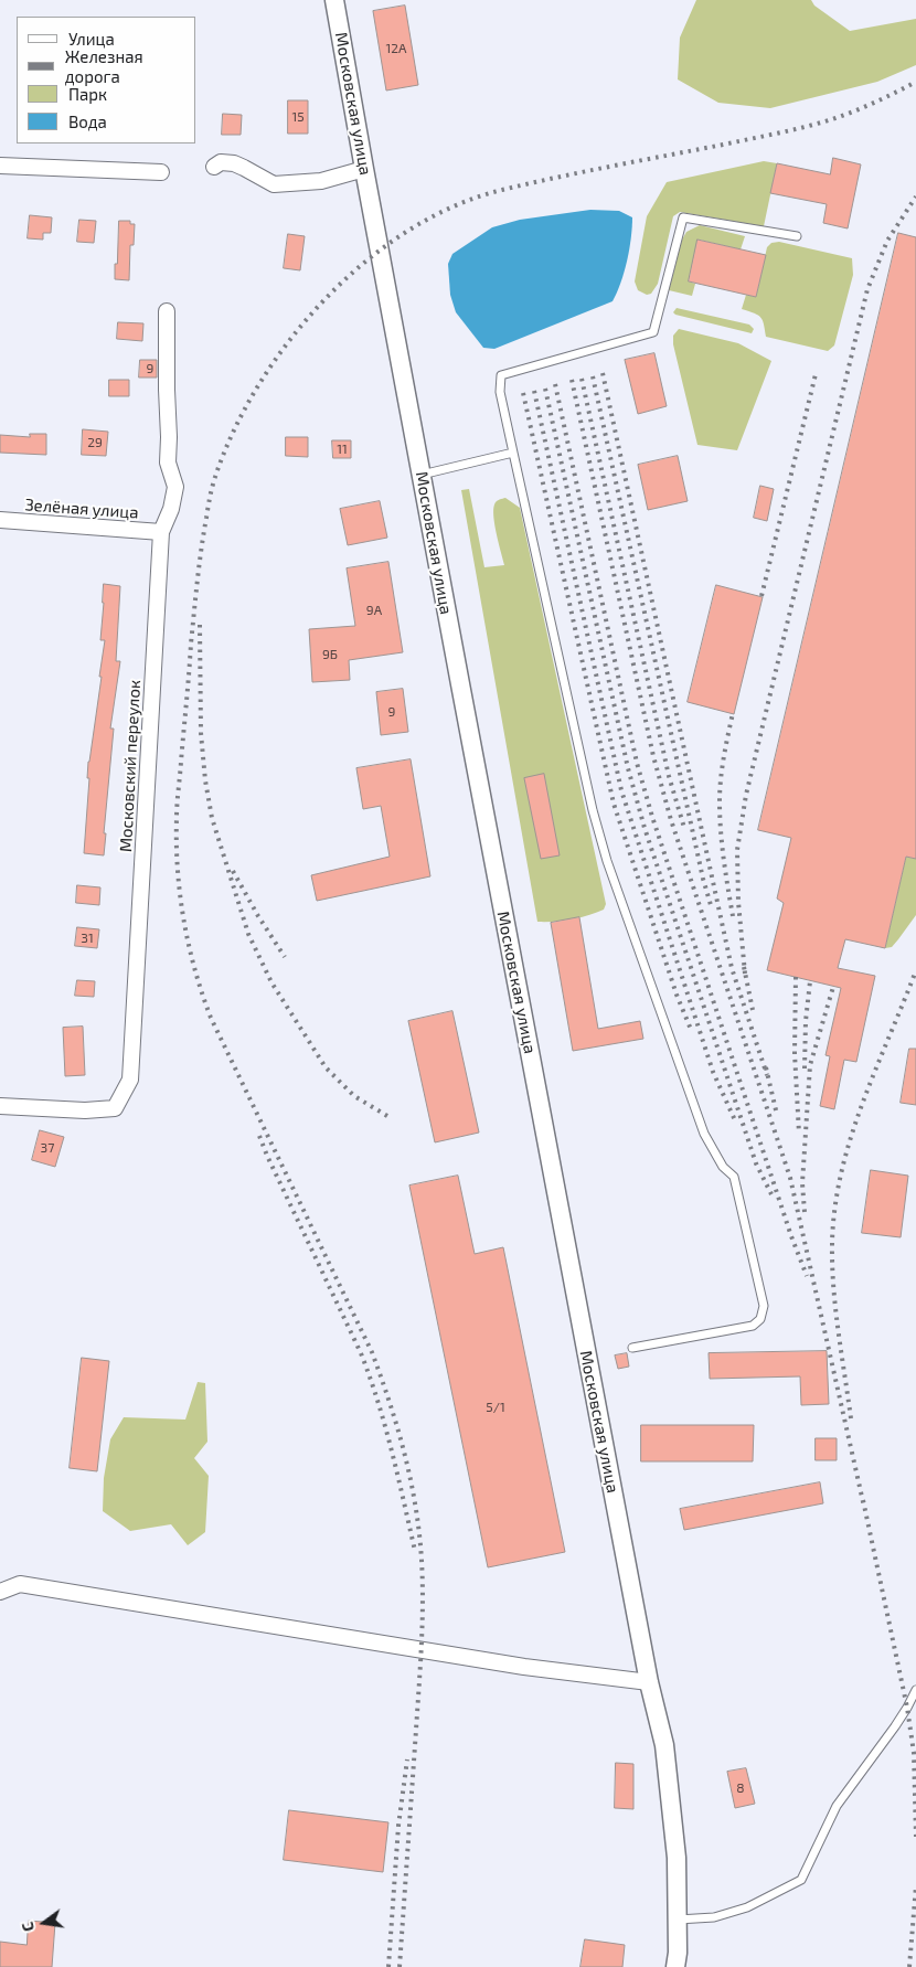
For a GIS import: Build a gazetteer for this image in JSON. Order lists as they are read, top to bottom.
{
  "streets": {
    "street": ["Московская улица", "Зелёная улица", "Московский переулок"]
  },
  "crossings": [
    ["Зелёная улица", "Московский переулок"]
  ],
  "house_numbers": [
    "12А",
    "15",
    "9",
    "29",
    "11",
    "9А",
    "9Б",
    "9",
    "31",
    "37",
    "5/1",
    "8"
  ],
  "legend": [
    "Улица",
    "Железная дорога",
    "Парк",
    "Вода"
  ],
  "north": "left"
}
